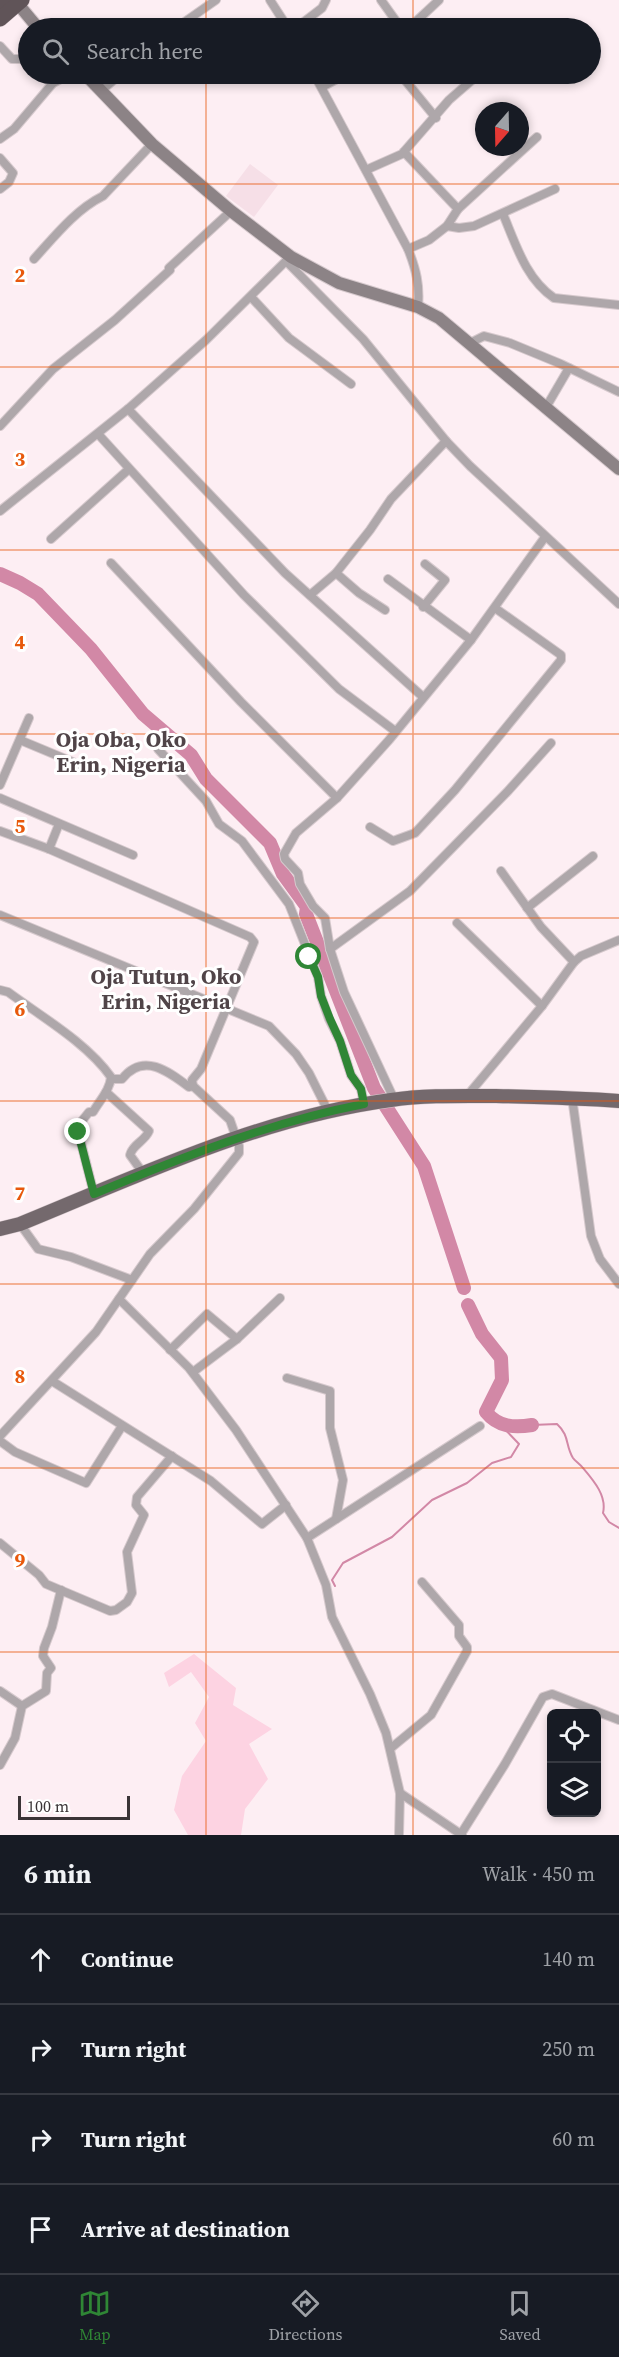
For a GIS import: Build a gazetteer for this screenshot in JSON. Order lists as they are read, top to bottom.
{
  "districts": ["Oja Oba, Oko Erin, Nigeria", "Oja Tutun, Oko Erin, Nigeria"],
  "scale_bar": "100 m",
  "north": "bottom",
  "page": {
    "search": "Search here",
    "scale": "100 m",
    "heading": ["6 min", "Walk · 450 m"],
    "list": [
      ["Continue", "140 m"],
      ["Turn right", "250 m"],
      ["Turn right", "60 m"],
      "Arrive at destination"
    ],
    "nav": ["Map", "Directions", "Saved"]
  },
  "grid": {
    "rows": [
      "2",
      "3",
      "4",
      "5",
      "6",
      "7",
      "8",
      "9"
    ]
  }
}
